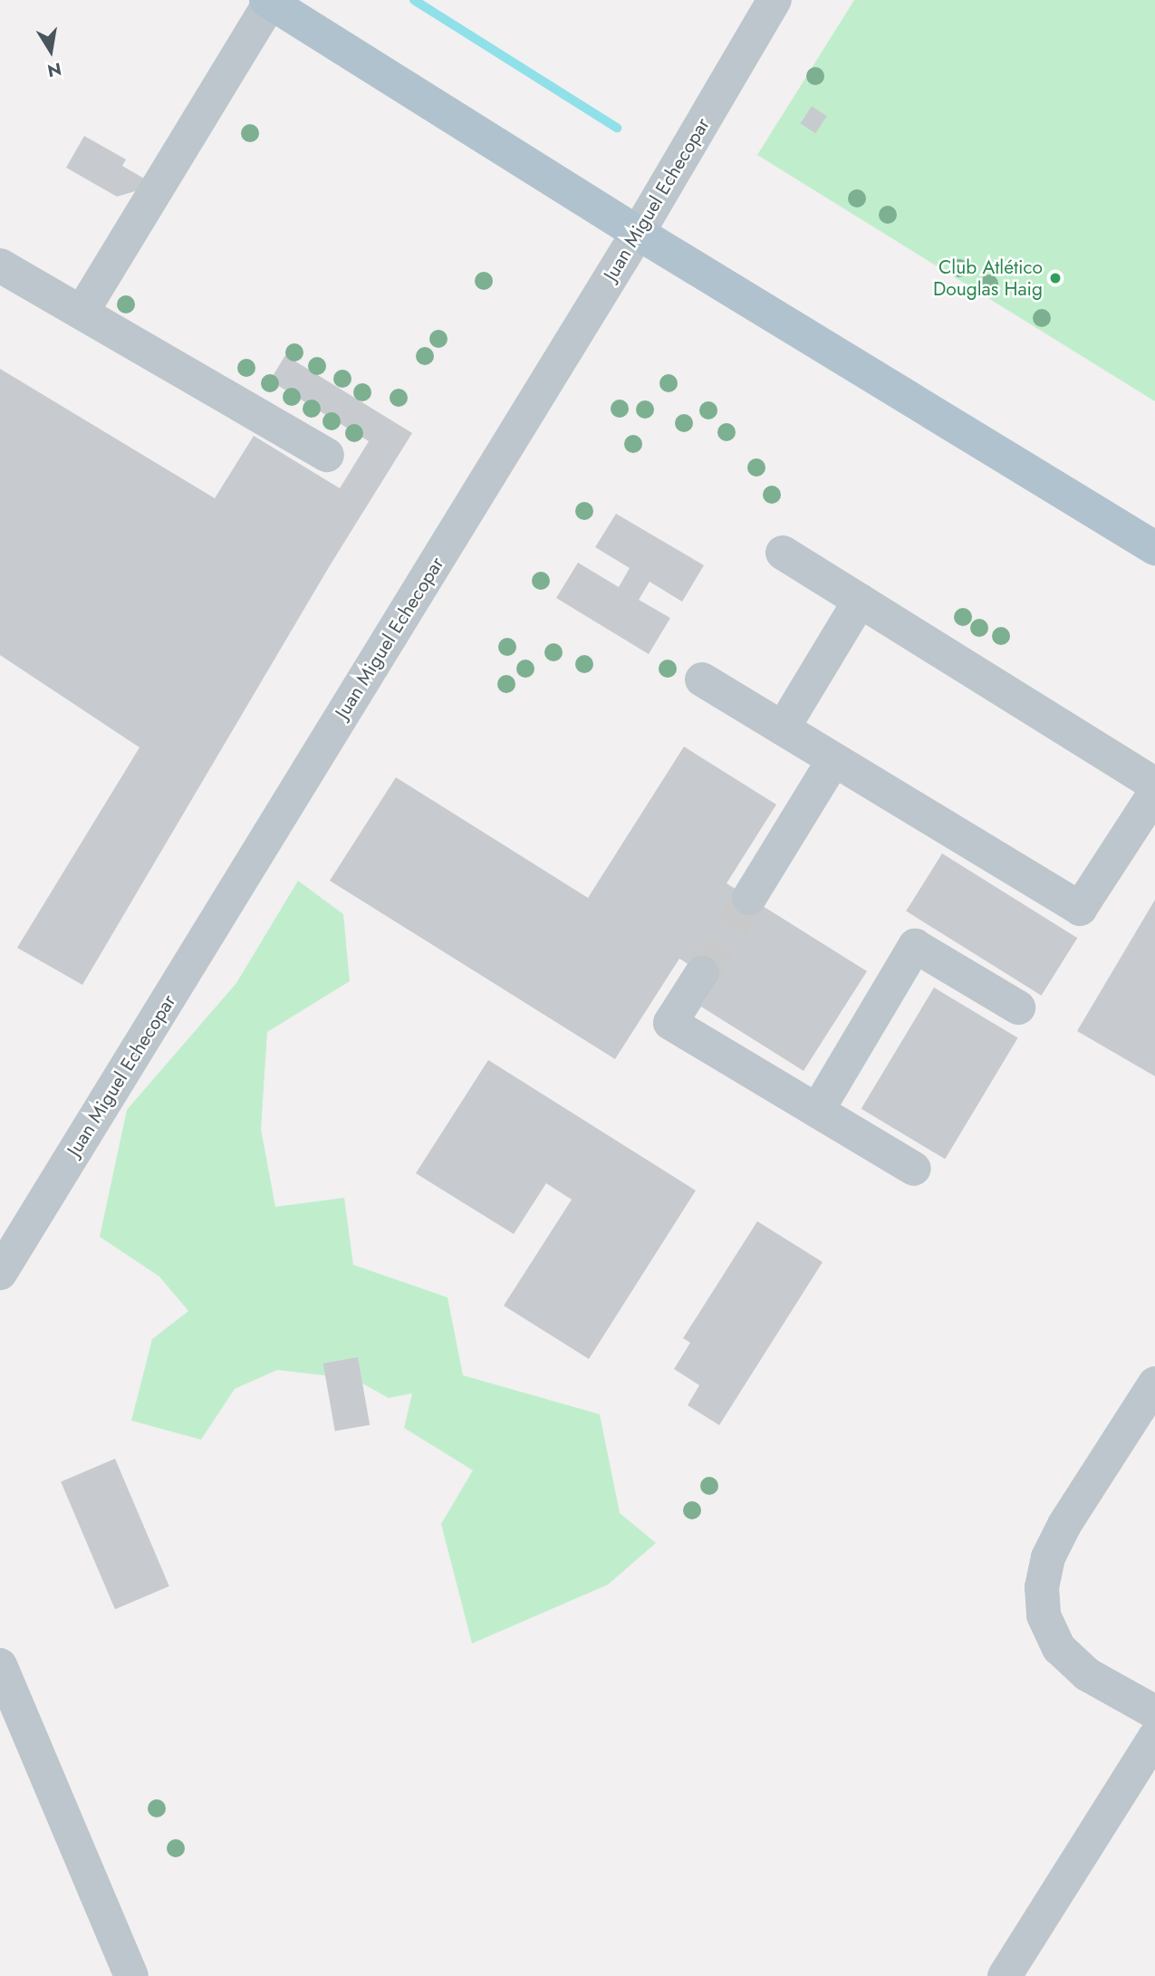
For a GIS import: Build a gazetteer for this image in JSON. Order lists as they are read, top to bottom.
{
  "streets": {
    "street": ["Juan Miguel Echecopar"]
  },
  "places": ["Club Atlético Douglas Haig"],
  "north": "bottom"
}
